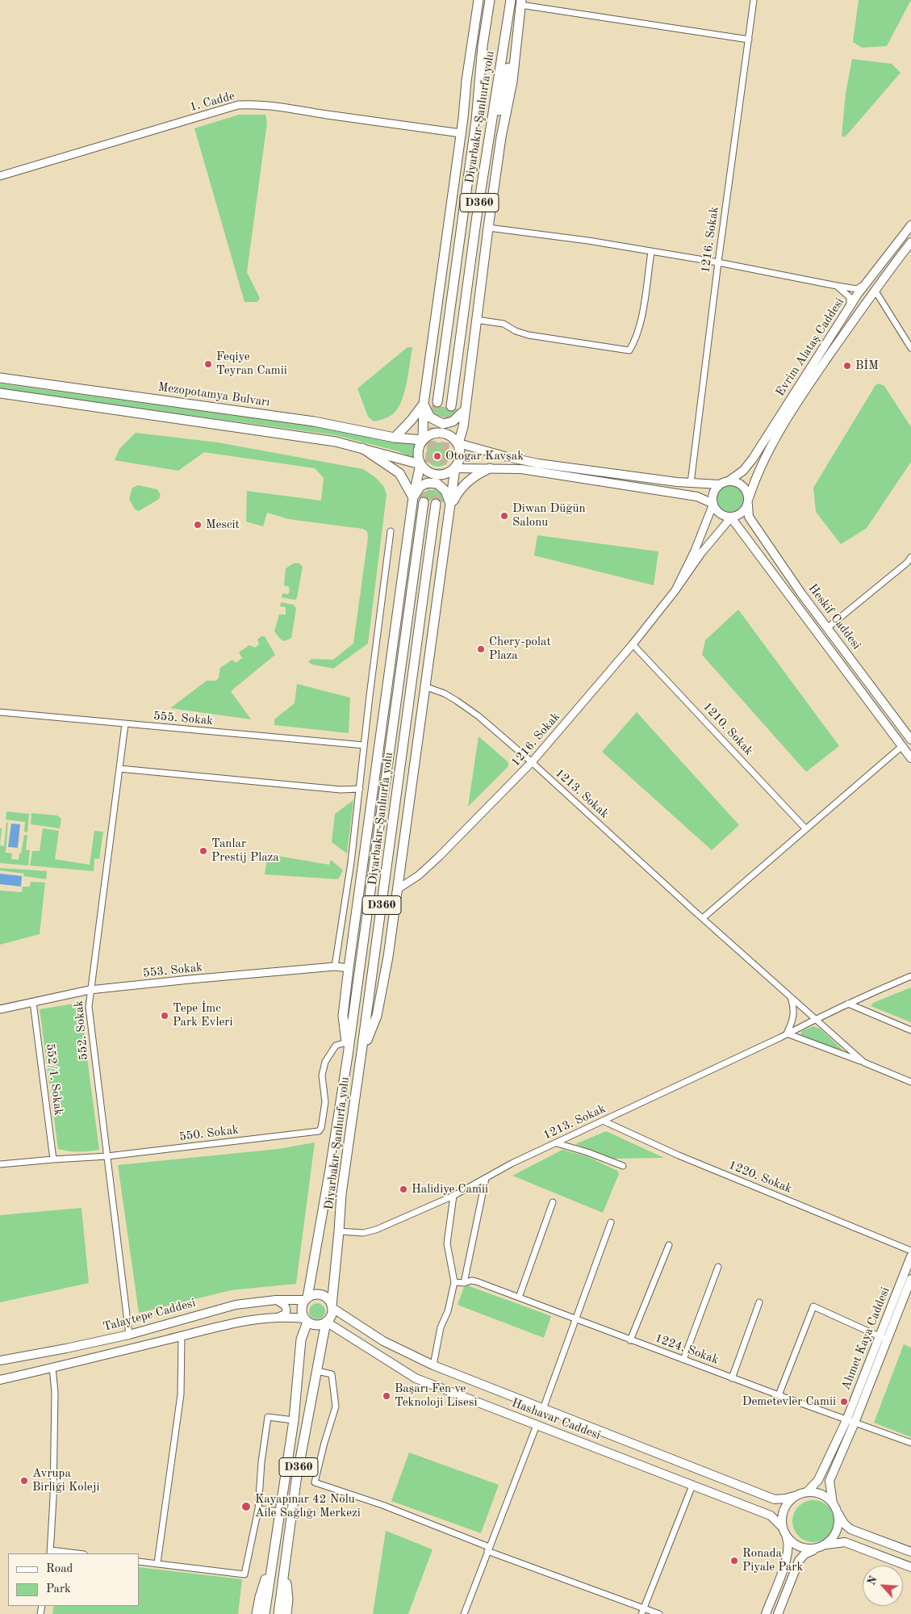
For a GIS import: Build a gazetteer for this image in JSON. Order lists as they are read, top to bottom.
{
  "streets": {
    "main road": [
      "Diyarbakır-Şanlıurfa yolu",
      "D360",
      "Evrim Alataş Caddesi",
      "Mezopotamya Bulvarı",
      "Heskif Caddesi",
      "Talaytepe Caddesi",
      "Ahmet Kaya Caddesi",
      "Hashavar Caddesi"
    ],
    "street": [
      "1. Cadde",
      "1216. Sokak",
      "555. Sokak",
      "1210. Sokak",
      "1213. Sokak",
      "553. Sokak",
      "552. Sokak",
      "552/1. Sokak",
      "550. Sokak",
      "1220. Sokak",
      "1224. Sokak"
    ]
  },
  "crossings": [
    ["Diyarbakır-Şanlıurfa yolu", "D360"],
    ["Diyarbakır-Şanlıurfa yolu", "1213. Sokak"],
    ["Diyarbakır-Şanlıurfa yolu", "Talaytepe Caddesi"],
    ["Diyarbakır-Şanlıurfa yolu", "Hashavar Caddesi"],
    ["D360", "Talaytepe Caddesi"],
    ["D360", "Hashavar Caddesi"],
    ["1216. Sokak", "1210. Sokak"],
    ["1216. Sokak", "1213. Sokak"],
    ["Evrim Alataş Caddesi", "Heskif Caddesi"],
    ["555. Sokak", "552. Sokak"],
    ["1213. Sokak", "1220. Sokak"],
    ["553. Sokak", "552. Sokak"],
    ["553. Sokak", "552/1. Sokak"],
    ["552. Sokak", "550. Sokak"],
    ["552. Sokak", "Talaytepe Caddesi"],
    ["552/1. Sokak", "550. Sokak"],
    ["Talaytepe Caddesi", "Hashavar Caddesi"],
    ["Ahmet Kaya Caddesi", "1224. Sokak"],
    ["Ahmet Kaya Caddesi", "Hashavar Caddesi"]
  ],
  "places": [
    "Feqiye Teyran Camii",
    "BİM",
    "Otogar Kavşak",
    "Diwan Düğün Salonu",
    "Mescit",
    "Chery-polat Plaza",
    "Tanlar Prestij Plaza",
    "Tepe İmc Park Evleri",
    "Halidiye Camii",
    "Başarı Fen ve Teknoloji Lisesi",
    "Demetevler Camii",
    "Avrupa Birliği Koleji",
    "Kayapınar 42 Nolu Aile Sağlığı Merkezi",
    "Ronada Piyale Park"
  ],
  "legend": ["Road", "Park"],
  "north": "top left"
}
